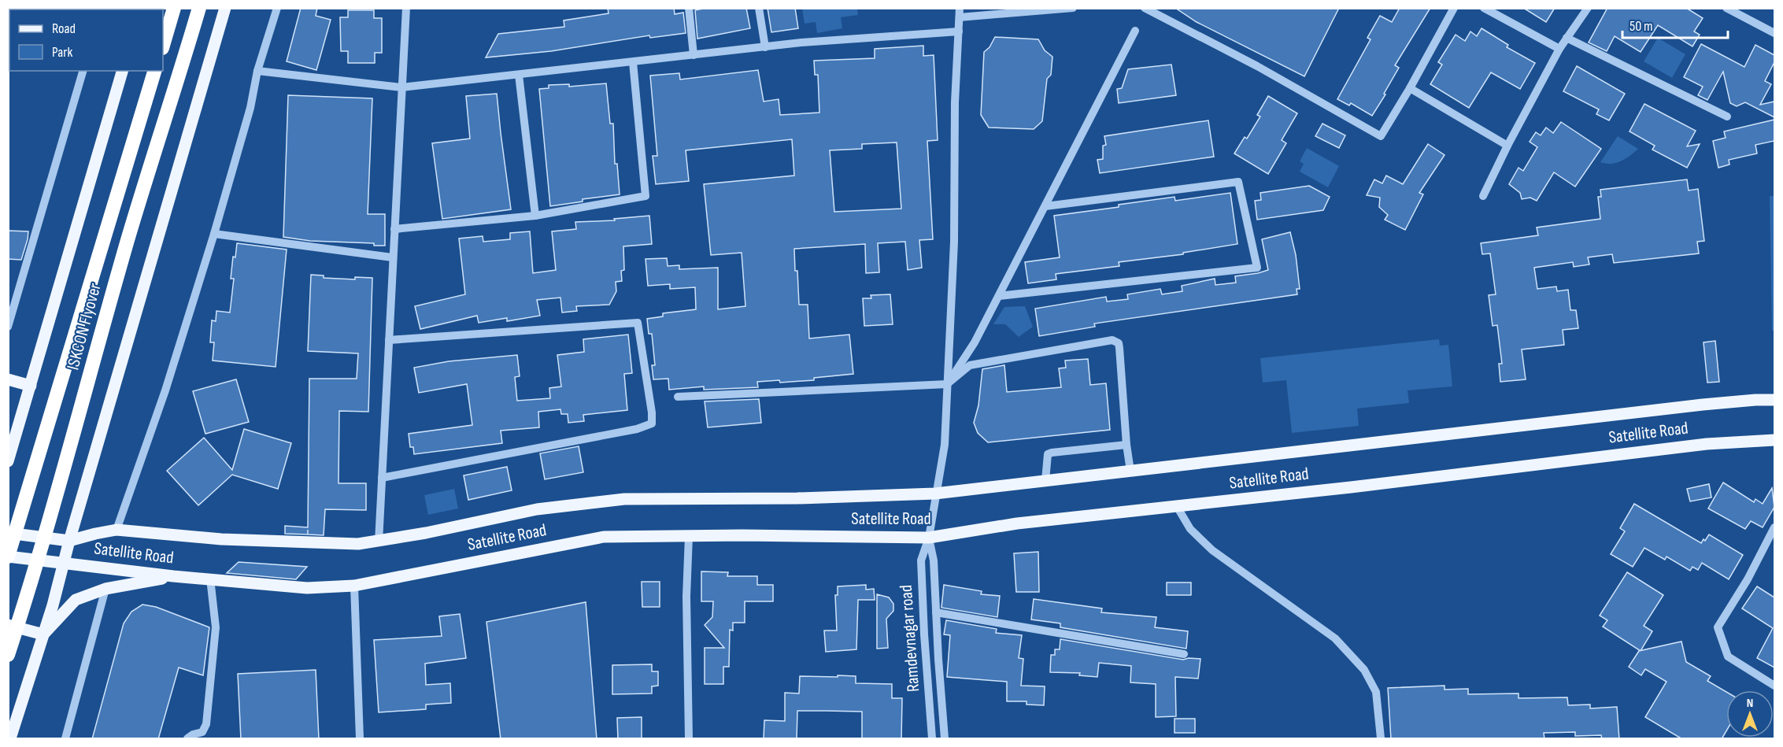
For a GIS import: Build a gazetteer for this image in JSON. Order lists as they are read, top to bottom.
{
  "streets": {
    "highway": ["ISKCON Flyover"],
    "main road": ["Satellite Road"],
    "street": ["Ramdevnagar road"]
  },
  "crossings": [
    ["ISKCON Flyover", "Satellite Road"],
    ["Satellite Road", "Ramdevnagar road"]
  ],
  "legend": ["Road", "Park"],
  "scale_bar": "50 m",
  "north": "top"
}
